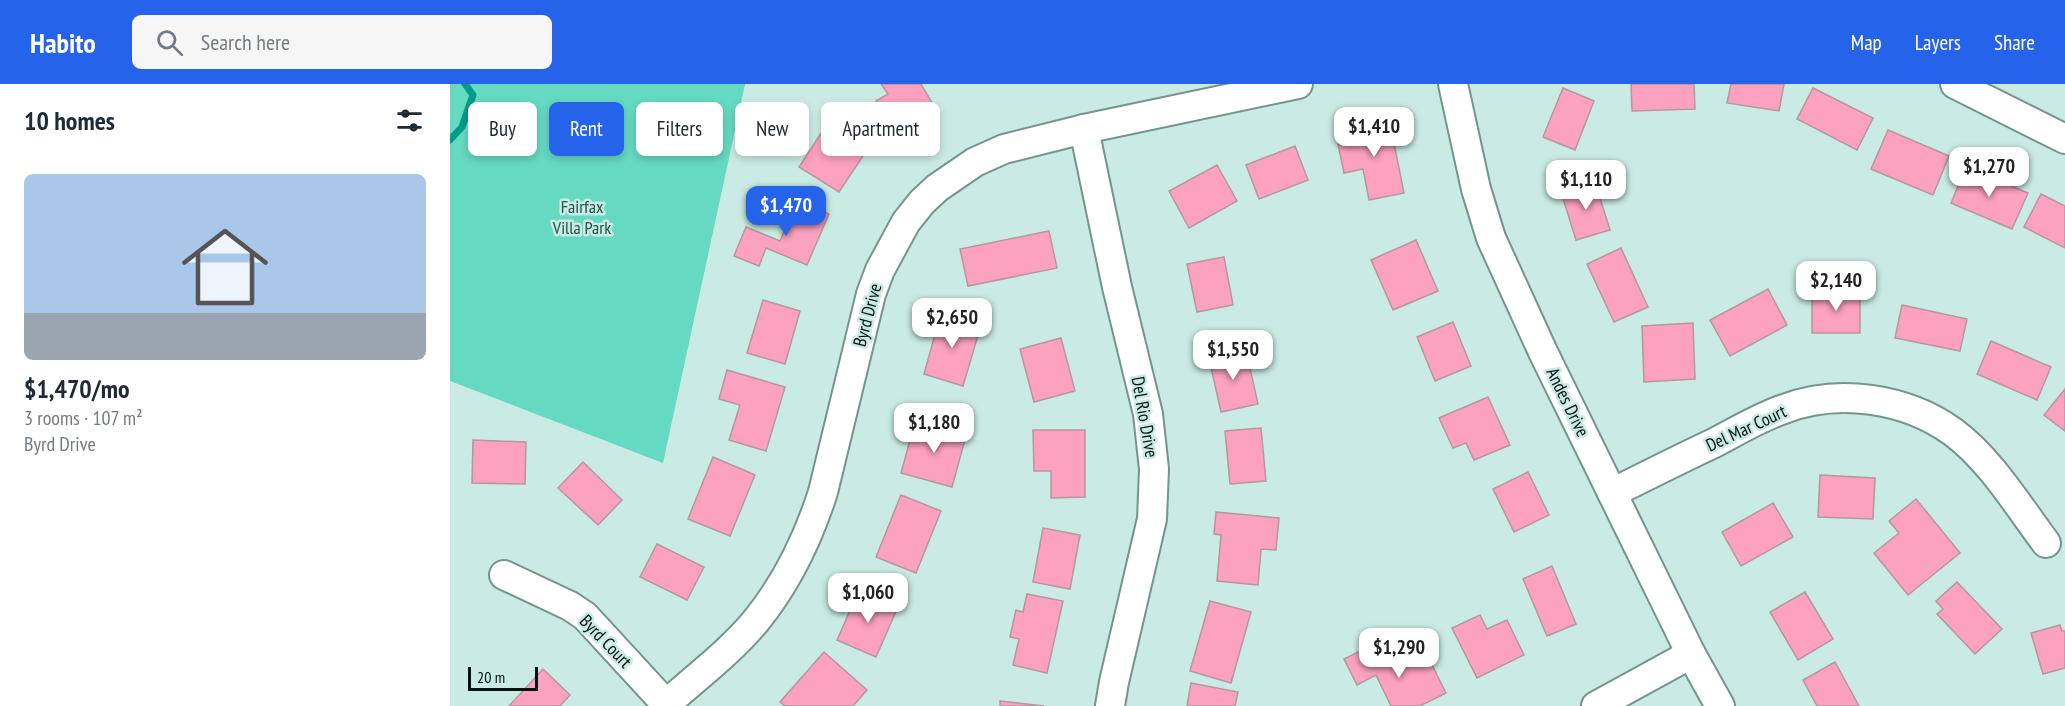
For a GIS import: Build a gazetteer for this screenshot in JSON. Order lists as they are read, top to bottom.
{
  "streets": {
    "street": [
      "Byrd Drive",
      "Andes Drive",
      "Del Rio Drive",
      "Del Mar Court",
      "Byrd Court"
    ]
  },
  "crossings": [
    ["Byrd Drive", "Del Rio Drive"],
    ["Byrd Drive", "Byrd Court"],
    ["Andes Drive", "Del Mar Court"]
  ],
  "parks": ["Fairfax Villa Park"],
  "scale_bar": "20 m",
  "page": {
    "header": "Habito",
    "search": "Search here",
    "nav": ["Map", "Layers", "Share"],
    "heading": "10 homes",
    "chip": [
      "Buy",
      "Rent",
      "Filters",
      "New",
      "Apartment"
    ],
    "price": [
      "$1,410",
      "$1,270",
      "$1,110",
      "$1,470",
      "$2,140",
      "$2,650",
      "$1,550",
      "$1,180",
      "$1,060",
      "$1,290"
    ],
    "list": [
      {
        "name": "$1,470/mo",
        "note": "3 rooms · 107 m² · Byrd Drive"
      }
    ],
    "scale": "20 m"
  }
}
